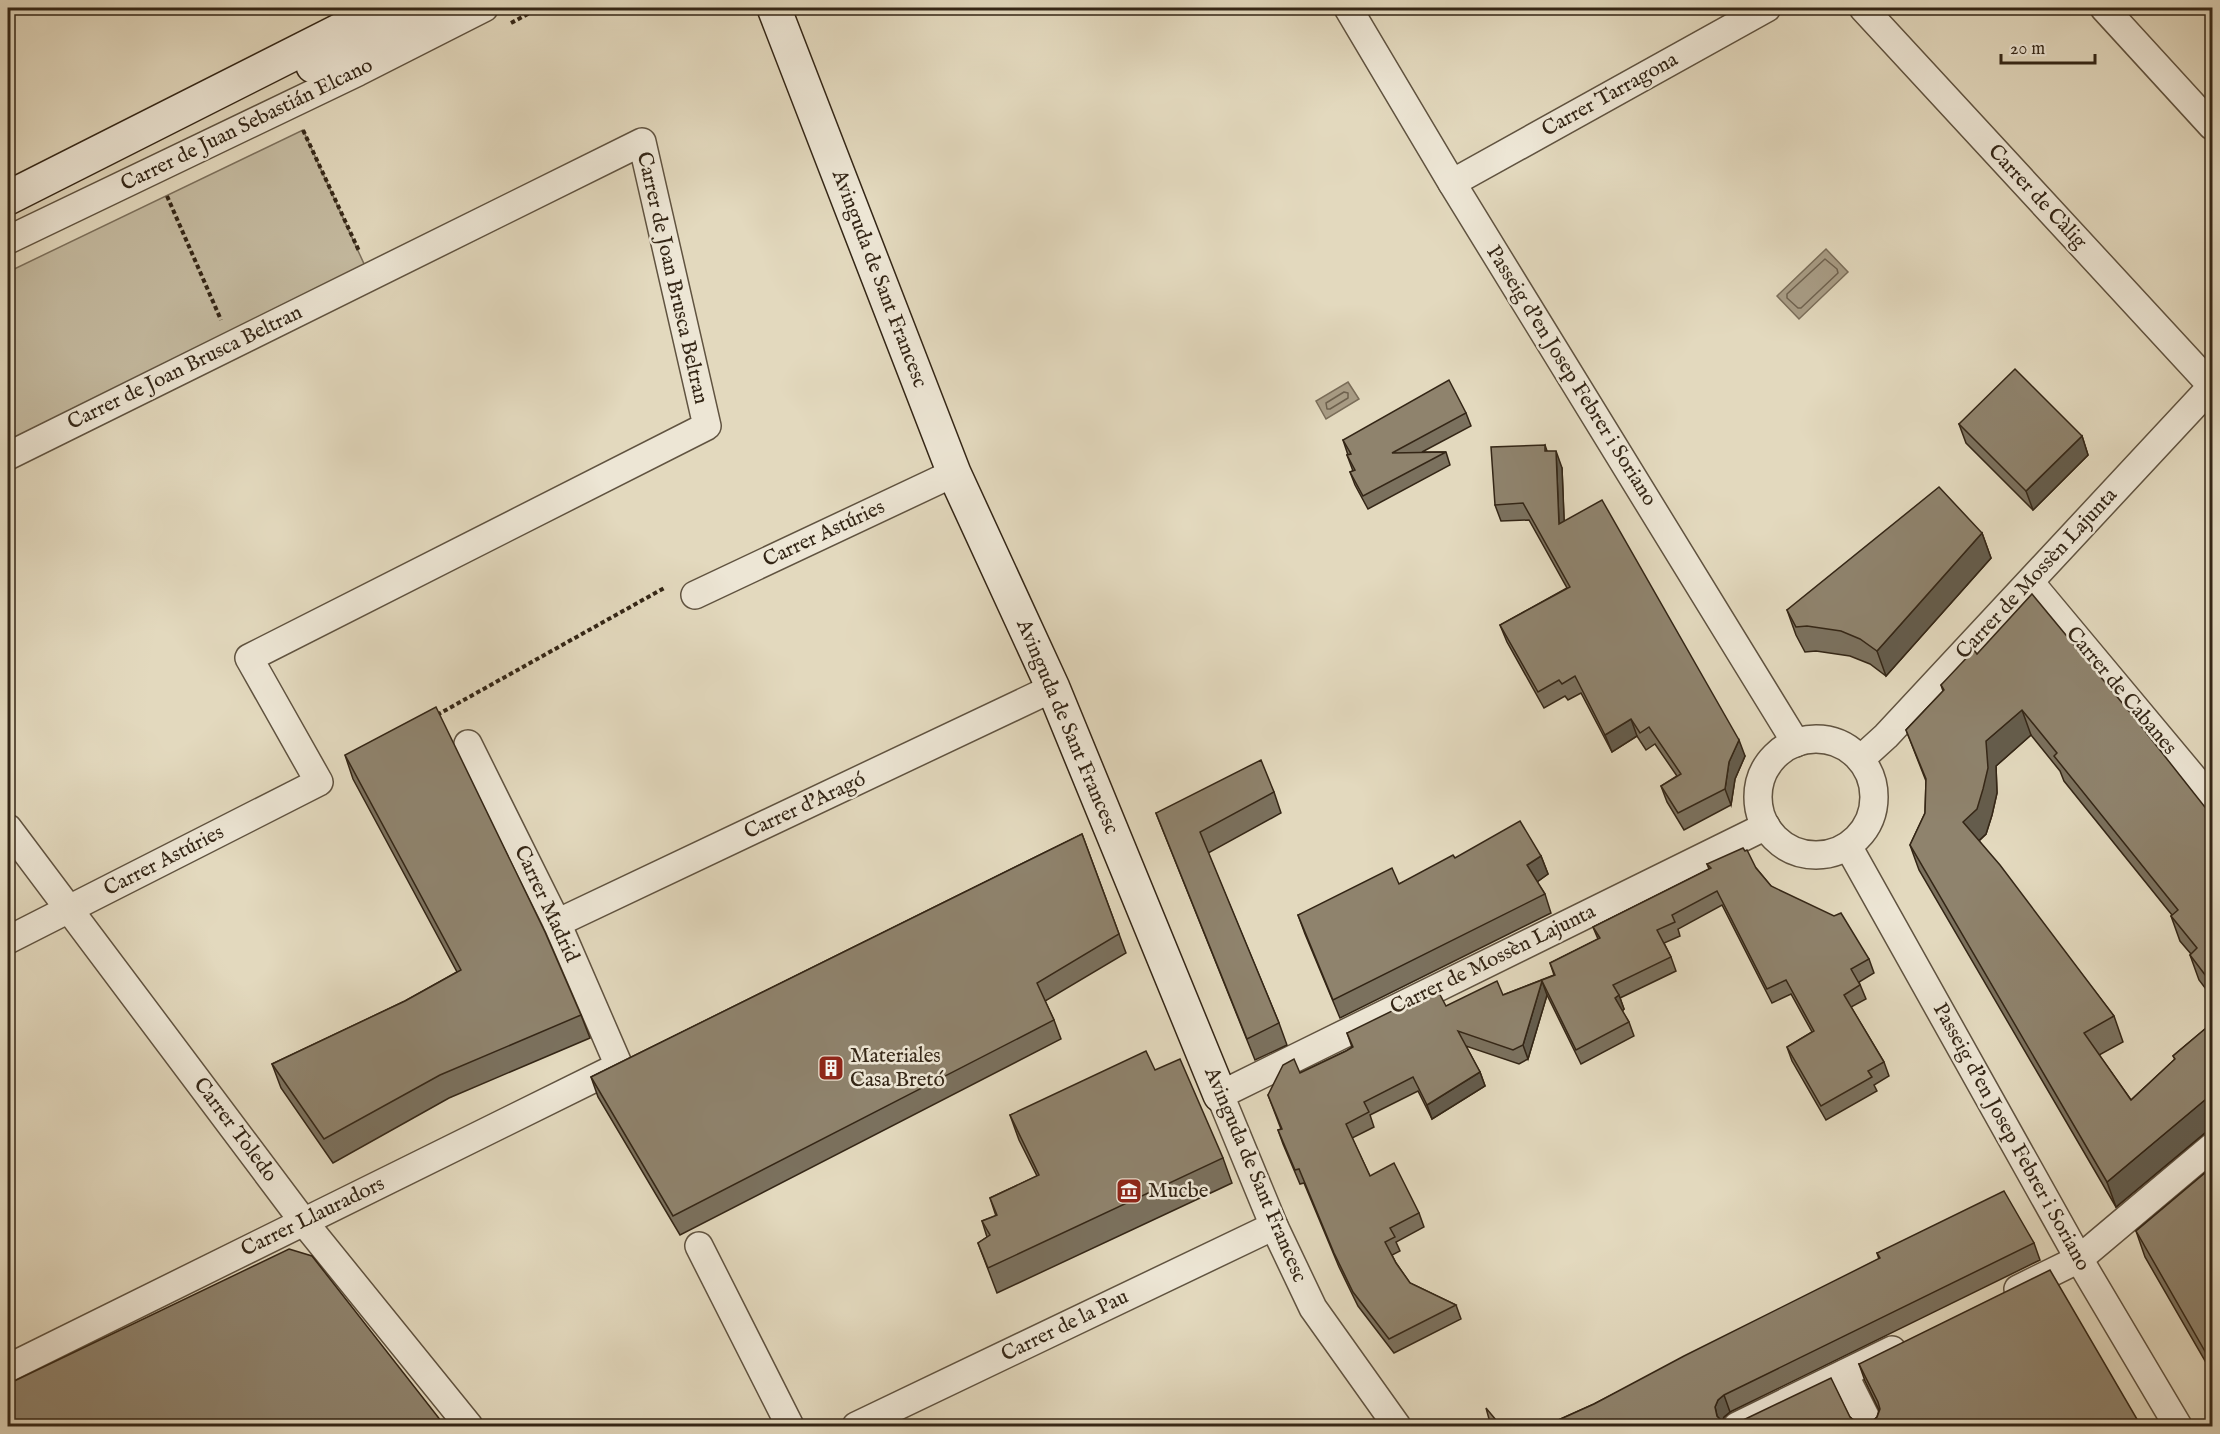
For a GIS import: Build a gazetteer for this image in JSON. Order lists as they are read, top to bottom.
{
  "streets": {
    "street": [
      "Carrer Tarragona",
      "Carrer de Juan Sebastián Elcano",
      "Carrer de Càlig",
      "Carrer de Joan Brusca Beltran",
      "Avinguda de Sant Francesc",
      "Passeig d'en Josep Febrer i Soriano",
      "Carrer Astúries",
      "Carrer de Mossèn Lajunta",
      "Carrer de Cabanes",
      "Carrer d'Aragó",
      "Carrer Madrid",
      "Carrer Toledo",
      "Carrer Llauradors",
      "Carrer de la Pau"
    ]
  },
  "crossings": [
    ["Carrer Tarragona", "Passeig d'en Josep Febrer i Soriano"],
    ["Carrer de Càlig", "Carrer de Mossèn Lajunta"],
    ["Carrer de Joan Brusca Beltran", "Carrer Astúries"],
    ["Avinguda de Sant Francesc", "Carrer Astúries"],
    ["Avinguda de Sant Francesc", "Carrer de Mossèn Lajunta"],
    ["Avinguda de Sant Francesc", "Carrer d'Aragó"],
    ["Avinguda de Sant Francesc", "Carrer de la Pau"],
    ["Passeig d'en Josep Febrer i Soriano", "Carrer de Mossèn Lajunta"],
    ["Carrer Astúries", "Carrer Toledo"],
    ["Carrer de Mossèn Lajunta", "Carrer de Cabanes"],
    ["Carrer d'Aragó", "Carrer Madrid"],
    ["Carrer Madrid", "Carrer Llauradors"],
    ["Carrer Toledo", "Carrer Llauradors"]
  ],
  "places": {
    "building": ["Materiales Casa Bretó"],
    "museum": ["Mucbe"]
  },
  "scale_bar": "20 m"
}
